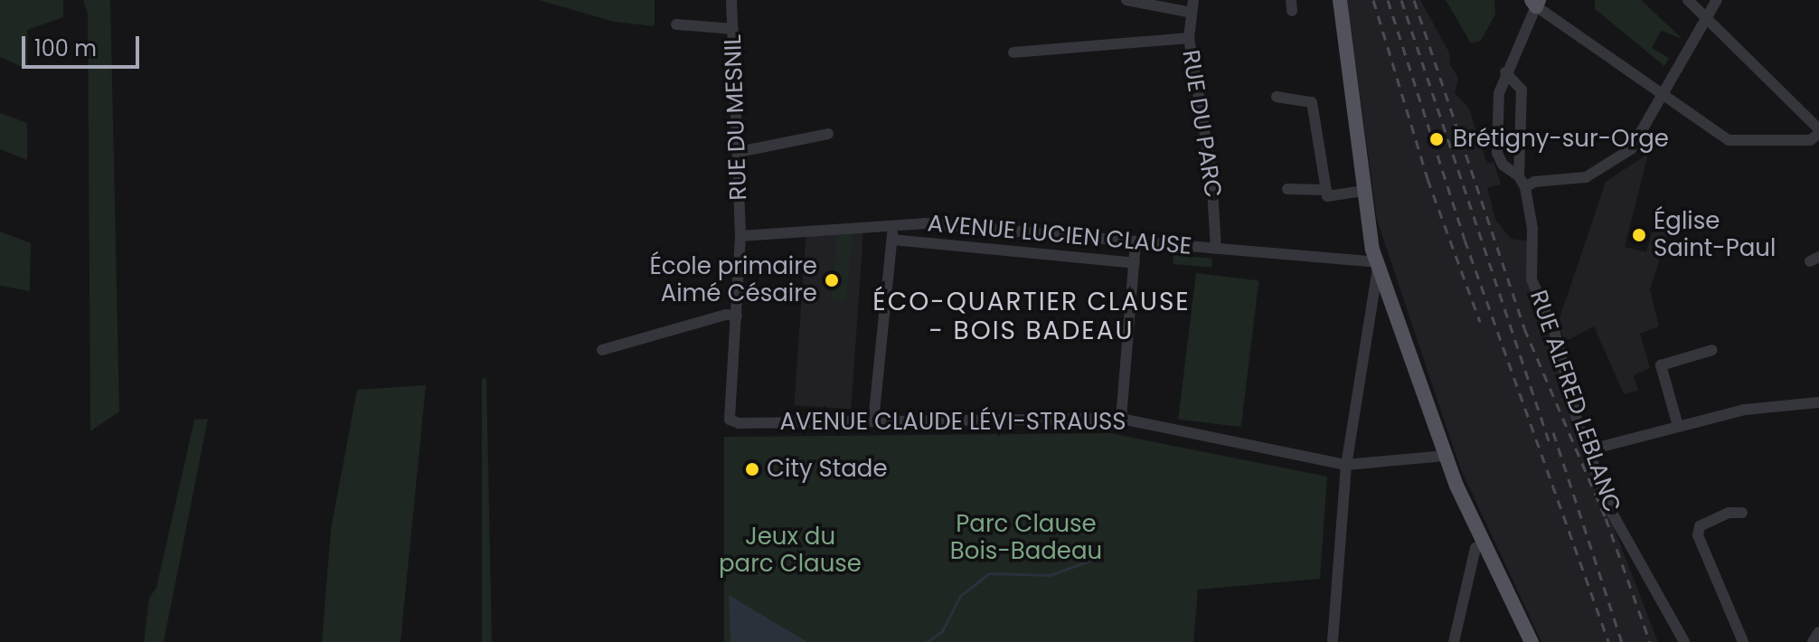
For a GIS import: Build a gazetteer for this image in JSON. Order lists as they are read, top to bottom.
{
  "streets": {
    "street": [
      "RUE DU MESNIL",
      "RUE DU PARC",
      "AVENUE LUCIEN CLAUSE",
      "RUE ALFRED LEBLANC",
      "AVENUE CLAUDE LÉVI-STRAUSS"
    ]
  },
  "crossings": [
    ["RUE DU MESNIL", "AVENUE LUCIEN CLAUSE"],
    ["RUE DU MESNIL", "AVENUE CLAUDE LÉVI-STRAUSS"],
    ["RUE DU PARC", "AVENUE LUCIEN CLAUSE"]
  ],
  "districts": ["ÉCO-QUARTIER CLAUSE - BOIS BADEAU"],
  "parks": ["Parc Clause Bois-Badeau", "Jeux du parc Clause"],
  "places": [
    "Brétigny-sur-Orge",
    "Église Saint-Paul",
    "École primaire Aimé Césaire",
    "City Stade"
  ],
  "scale_bar": "100 m"
}
